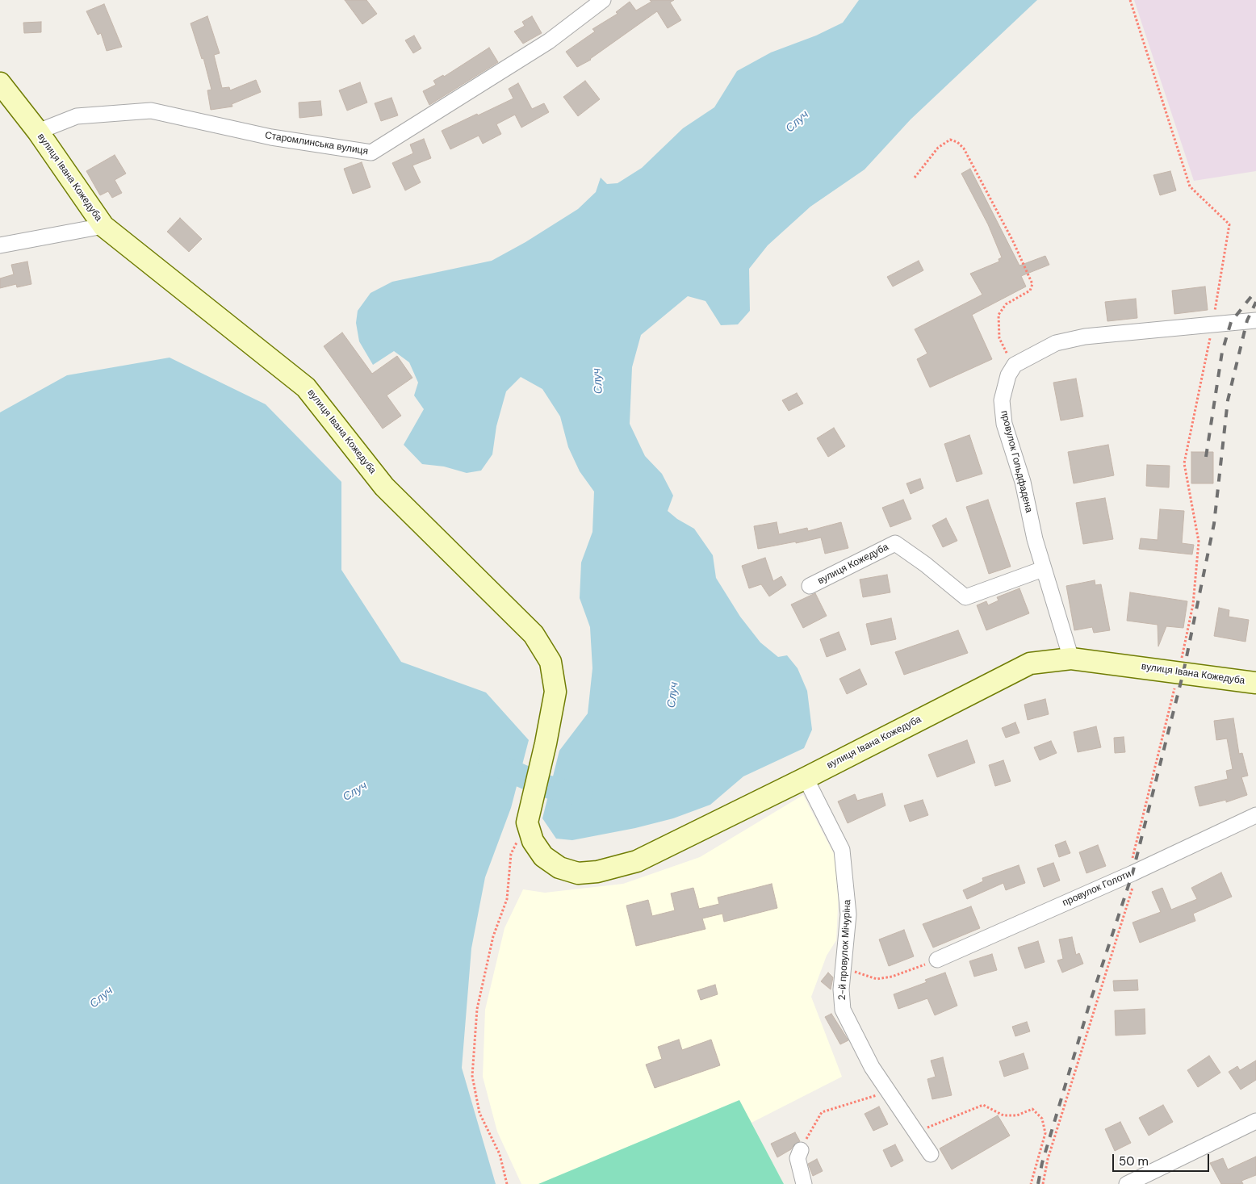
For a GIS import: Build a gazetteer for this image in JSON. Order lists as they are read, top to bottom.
{
  "streets": {
    "main road": ["вулиця Івана Кожедуба"],
    "street": [
      "Старомлинська вулиця",
      "провулок Гольдфадена",
      "вулиця Кожедуба",
      "провулок Голоти",
      "2-й провулок Мічуріна"
    ]
  },
  "crossings": [
    ["Старомлинська вулиця", "вулиця Івана Кожедуба"],
    ["вулиця Івана Кожедуба", "провулок Гольдфадена"],
    ["вулиця Івана Кожедуба", "2-й провулок Мічуріна"],
    ["провулок Гольдфадена", "вулиця Кожедуба"]
  ],
  "water": ["Случ"],
  "scale_bar": "50 m"
}
